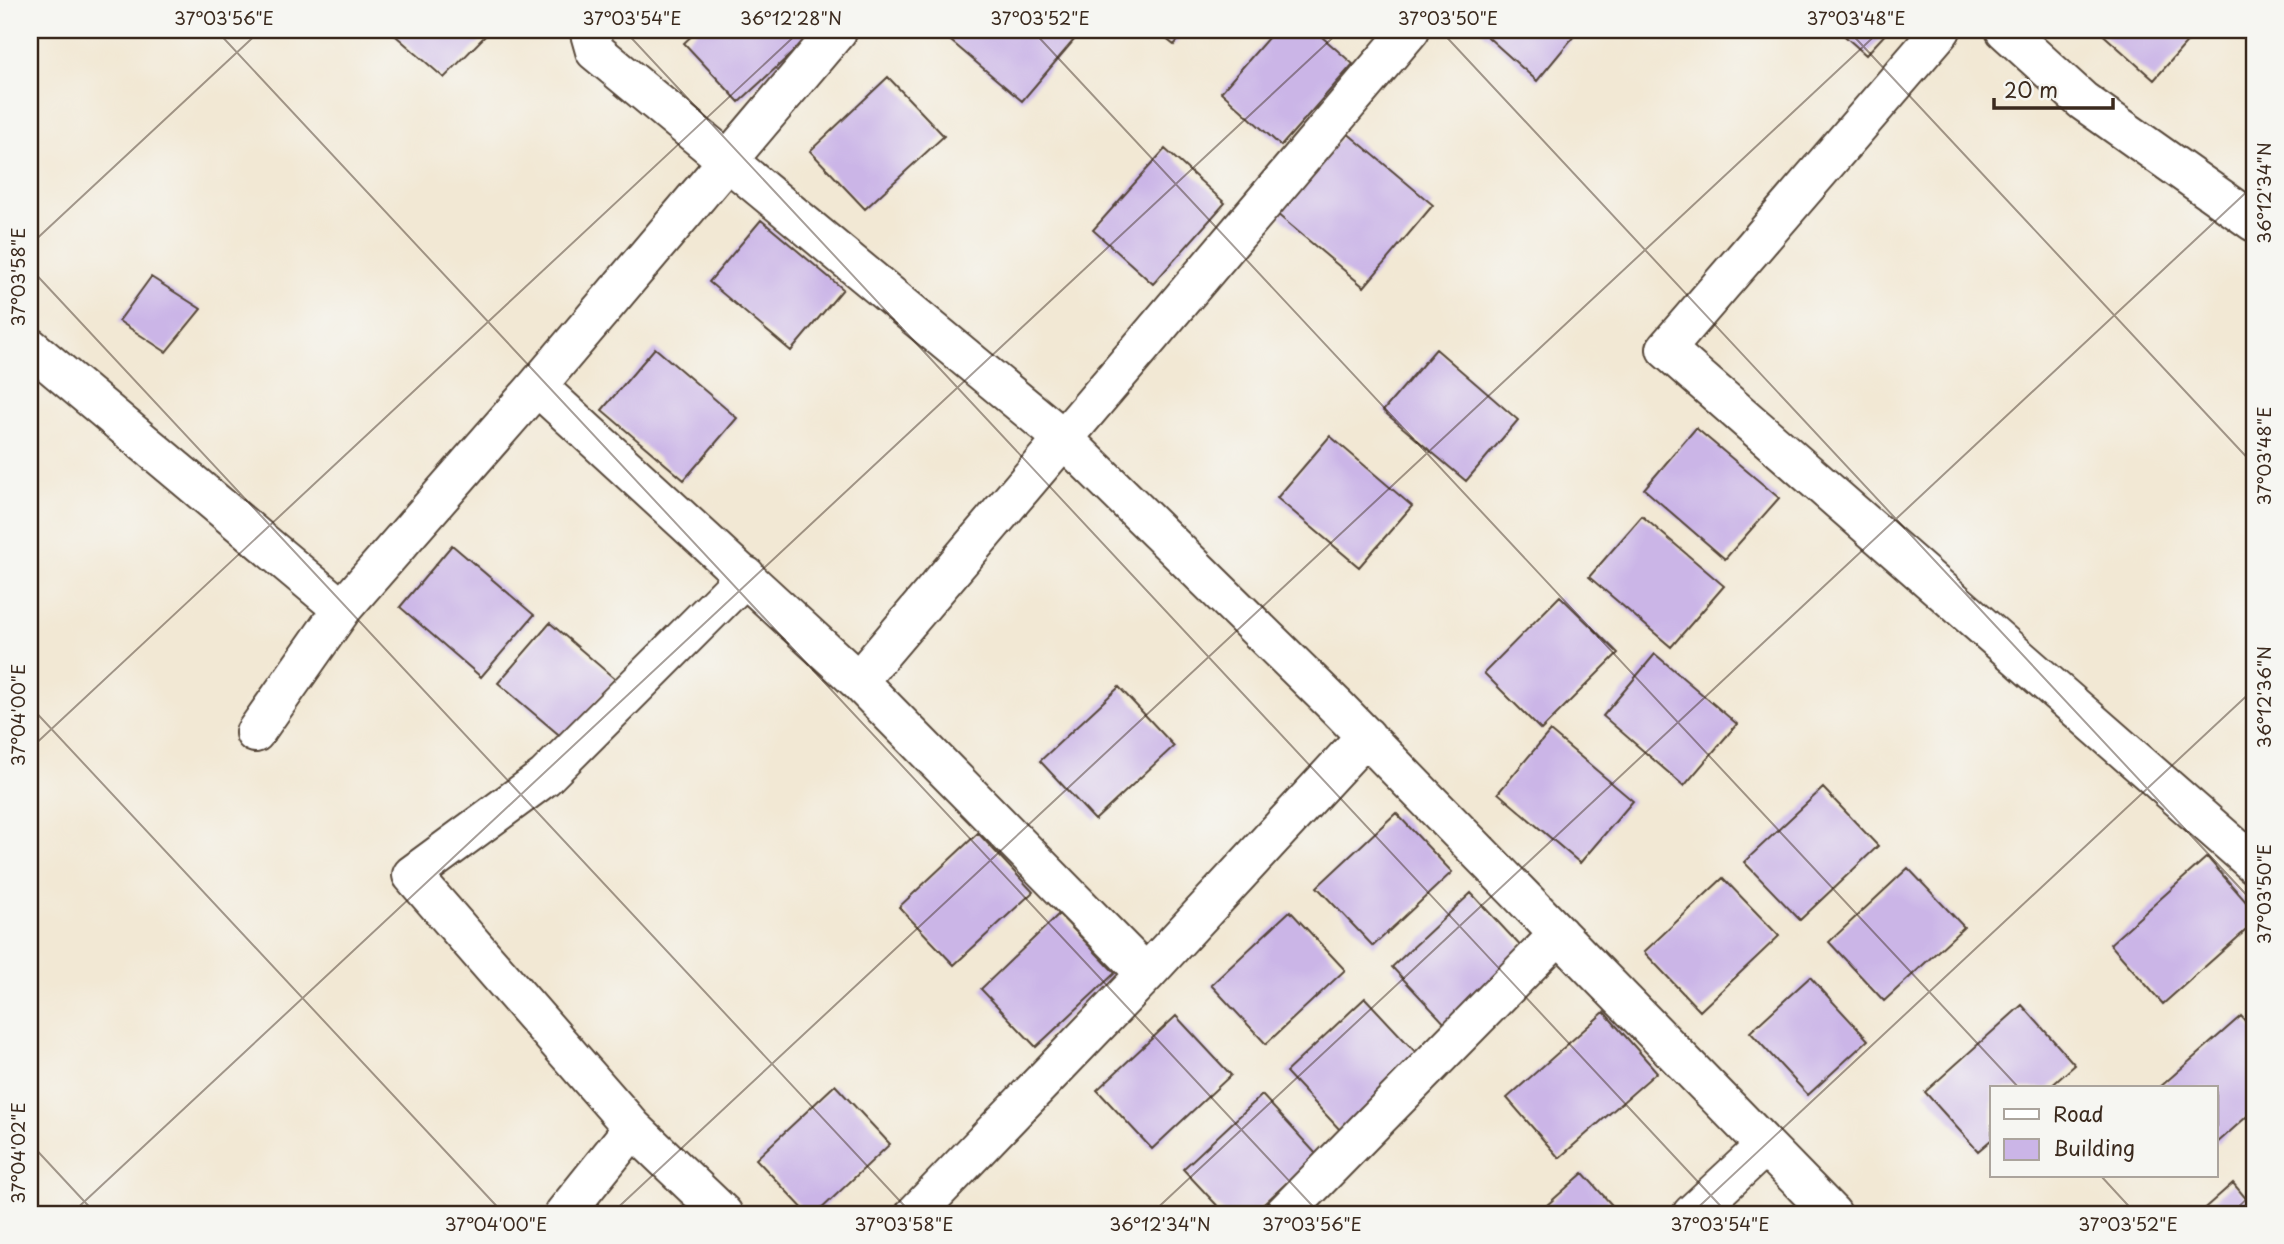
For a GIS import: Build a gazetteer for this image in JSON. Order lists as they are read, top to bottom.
{
  "legend": ["Road", "Building"],
  "scale_bar": "20 m",
  "coordinates": [
    "37°03'56\"E",
    "37°03'54\"E",
    "36°12'28\"N",
    "37°03'52\"E",
    "37°03'50\"E",
    "37°03'48\"E",
    "36°12'34\"N",
    "37°03'58\"E",
    "36°12'36\"N",
    "37°04'00\"E",
    "37°04'02\"E"
  ]
}
